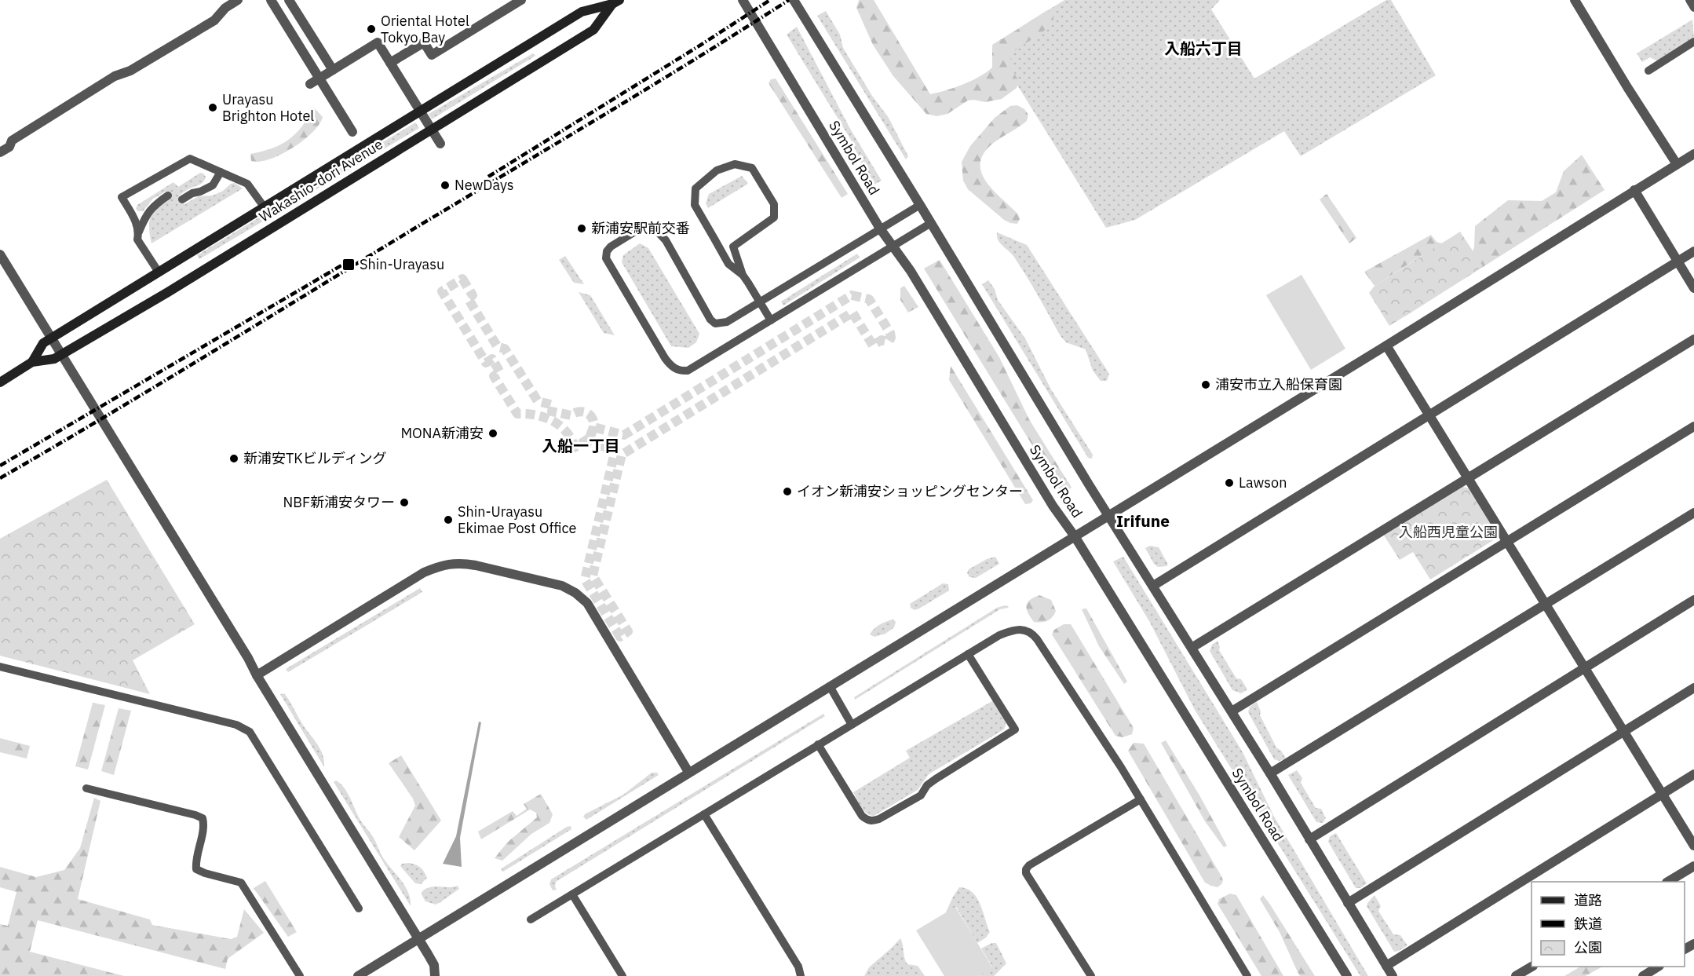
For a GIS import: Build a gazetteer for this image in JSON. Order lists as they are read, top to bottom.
{
  "streets": {
    "main road": ["Wakashio-dori Avenue"],
    "street": ["Symbol Road"]
  },
  "districts": ["入船六丁目", "入船一丁目", "Irifune"],
  "parks": ["入船西児童公園"],
  "places": {
    "other": [
      "Oriental Hotel Tokyo Bay",
      "Urayasu Brighton Hotel",
      "NewDays",
      "新浦安駅前交番",
      "浦安市立入船保育園",
      "MONA新浦安",
      "新浦安TKビルディング",
      "Lawson",
      "イオン新浦安ショッピングセンター",
      "NBF新浦安タワー",
      "Shin-Urayasu Ekimae Post Office"
    ],
    "transit": ["Shin-Urayasu"]
  },
  "legend": ["道路", "鉄道", "公園"]
}
